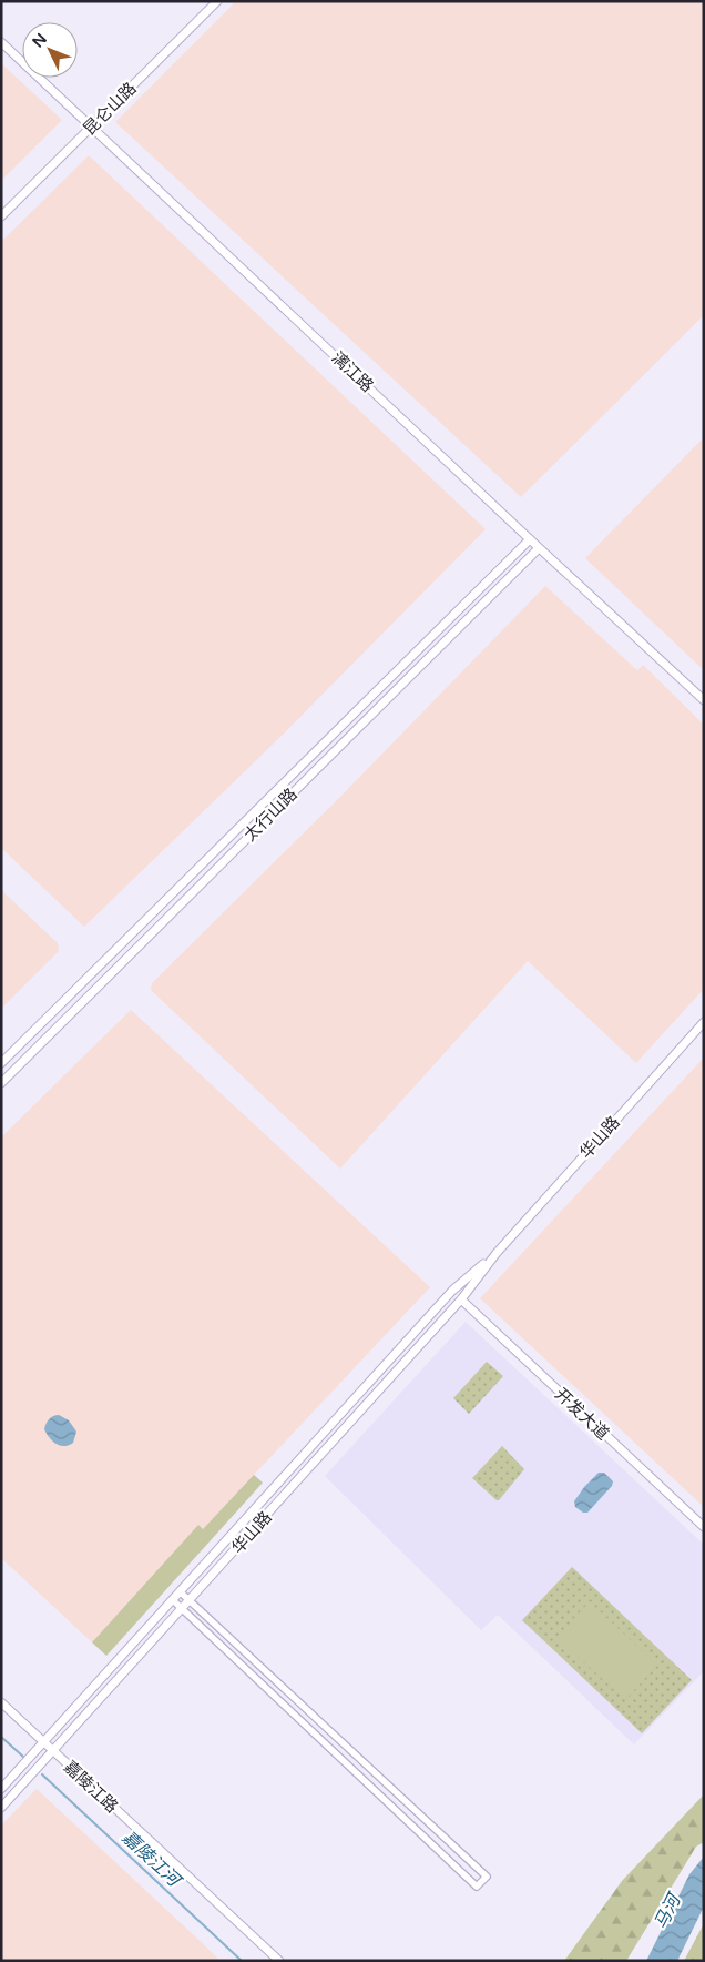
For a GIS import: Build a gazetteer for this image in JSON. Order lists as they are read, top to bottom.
{
  "streets": {
    "street": [
      "昆仑山路",
      "漓江路",
      "太行山路",
      "华山路",
      "开发大道",
      "嘉陵江路"
    ]
  },
  "crossings": [
    ["昆仑山路", "漓江路"],
    ["漓江路", "太行山路"],
    ["华山路", "开发大道"],
    ["华山路", "嘉陵江路"]
  ],
  "water": ["嘉陵江河", "马河"],
  "north": "top left"
}
